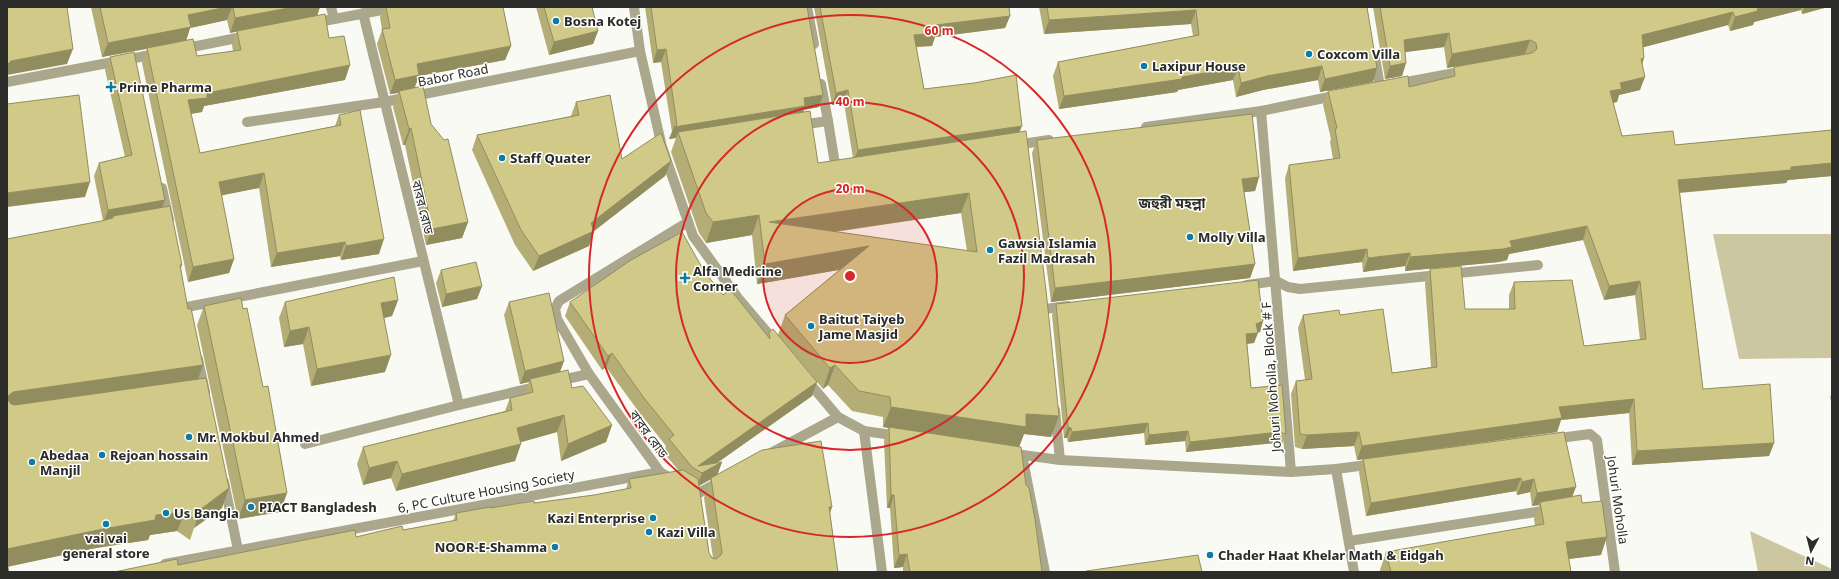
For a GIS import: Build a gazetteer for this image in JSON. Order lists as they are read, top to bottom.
{
  "streets": {
    "street": [
      "Babor Road",
      "বাবর রোড",
      "Johuri Moholla, Block # F",
      "6, PC Culture Housing Society",
      "Johuri Moholla"
    ]
  },
  "crossings": [
    ["Babor Road", "বাবর রোড"],
    ["বাবর রোড", "6, PC Culture Housing Society"]
  ],
  "districts": ["জহুরী মহল্লা"],
  "places": {
    "other": [
      "Bosna Kotej",
      "Coxcom Villa",
      "Laxipur House",
      "Staff Quater",
      "Molly Villa",
      "Gawsia Islamia Fazil Madrasah",
      "Baitut Taiyeb Jame Masjid",
      "Mr. Mokbul Ahmed",
      "Rejoan hossain",
      "Abedaa Manjil",
      "PIACT Bangladesh",
      "Us Bangla",
      "Kazi Enterprise",
      "vai vai general store",
      "Kazi Villa",
      "NOOR-E-Shamma",
      "Chader Haat Khelar Math & Eidgah"
    ],
    "health": ["Prime Pharma", "Alfa Medicine Corner"]
  },
  "north": "bottom",
  "rings": ["60 m", "40 m", "20 m"]
}
